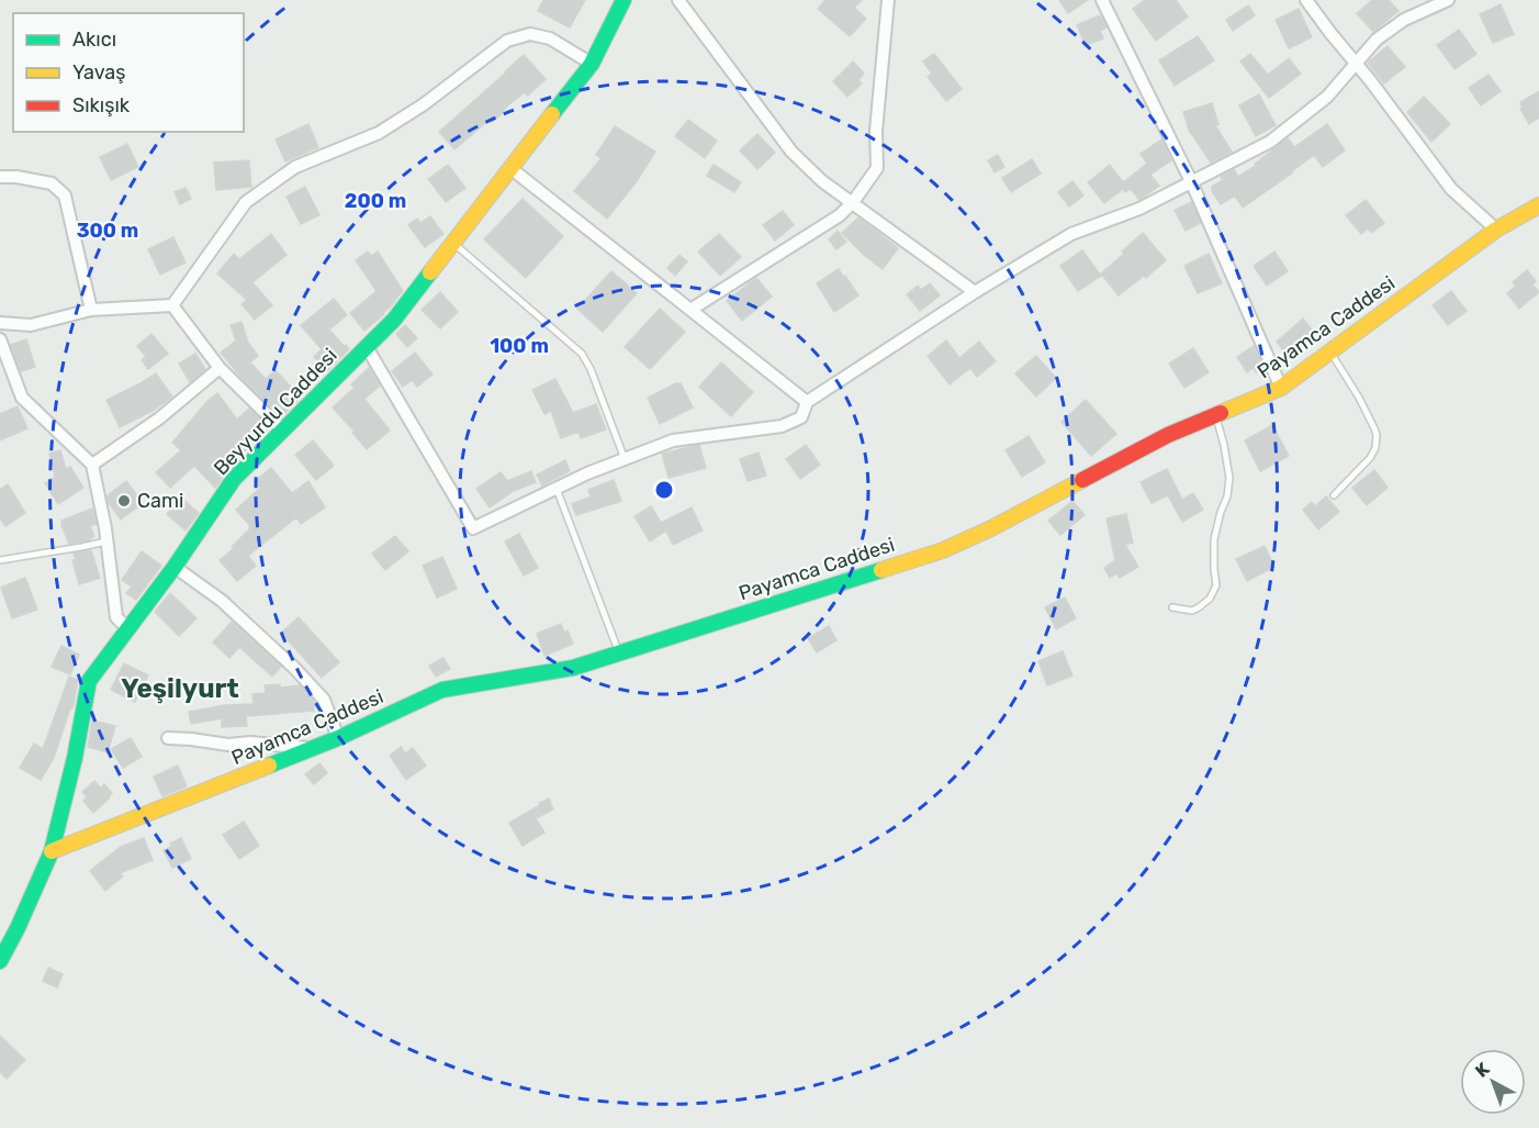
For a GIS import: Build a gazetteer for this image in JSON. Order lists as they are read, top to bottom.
{
  "streets": {
    "street": ["Payamca Caddesi", "Beyyurdu Caddesi"]
  },
  "crossings": [
    ["Payamca Caddesi", "Beyyurdu Caddesi"]
  ],
  "districts": ["Yeşilyurt"],
  "places": ["Cami"],
  "legend": ["Akıcı", "Yavaş", "Sıkışık"],
  "north": "top left",
  "rings": ["200 m", "300 m", "100 m"]
}
